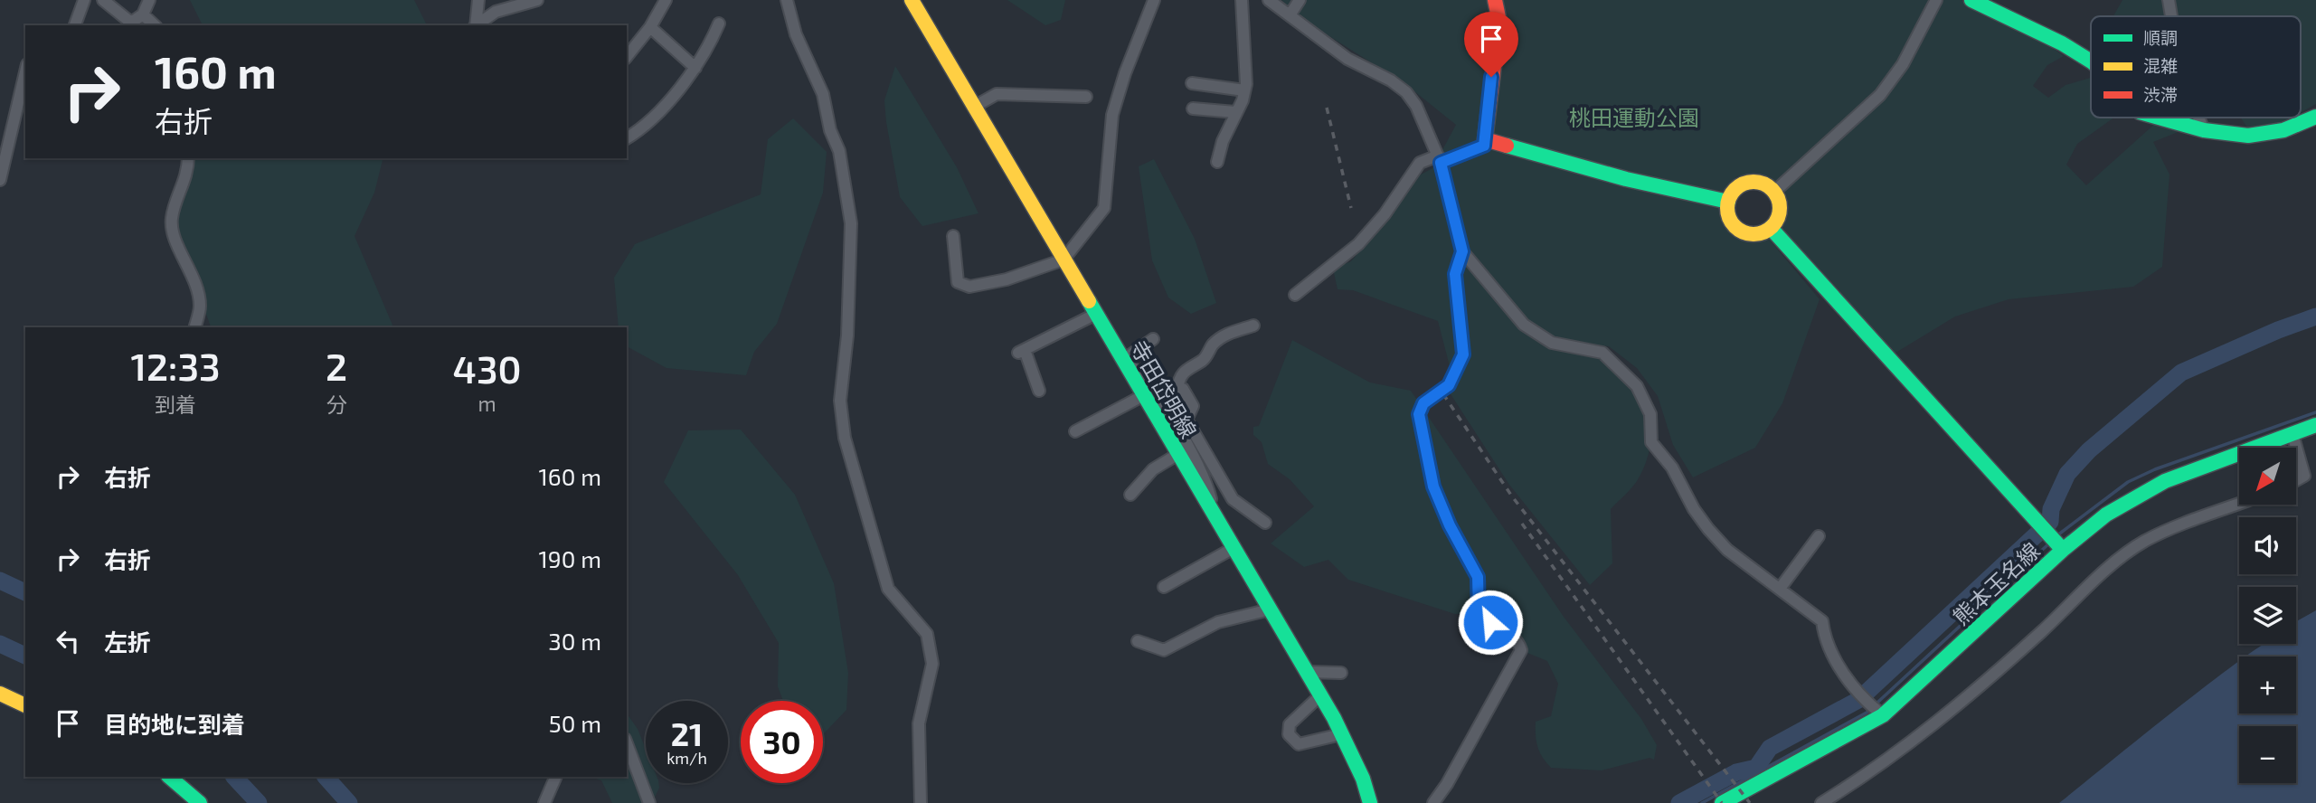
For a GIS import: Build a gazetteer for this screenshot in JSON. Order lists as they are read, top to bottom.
{
  "streets": {
    "main road": ["寺田岱明線", "熊本玉名線"]
  },
  "parks": ["桃田運動公園"],
  "legend": ["順調", "混雑", "渋滞"],
  "north": "bottom left",
  "page": {
    "turn": ["160 m", "右折"],
    "eta": [
      "12:33",
      "到着",
      "2",
      "分",
      "430",
      "m"
    ],
    "list": [
      {
        "name": "右折",
        "value": "160 m"
      },
      {
        "name": "右折",
        "value": "190 m"
      },
      {
        "name": "左折",
        "value": "30 m"
      },
      {
        "name": "目的地に到着",
        "value": "50 m"
      }
    ],
    "map_buttons": ["+", "−"],
    "speed": "21 km/h",
    "limit": "30"
  }
}
